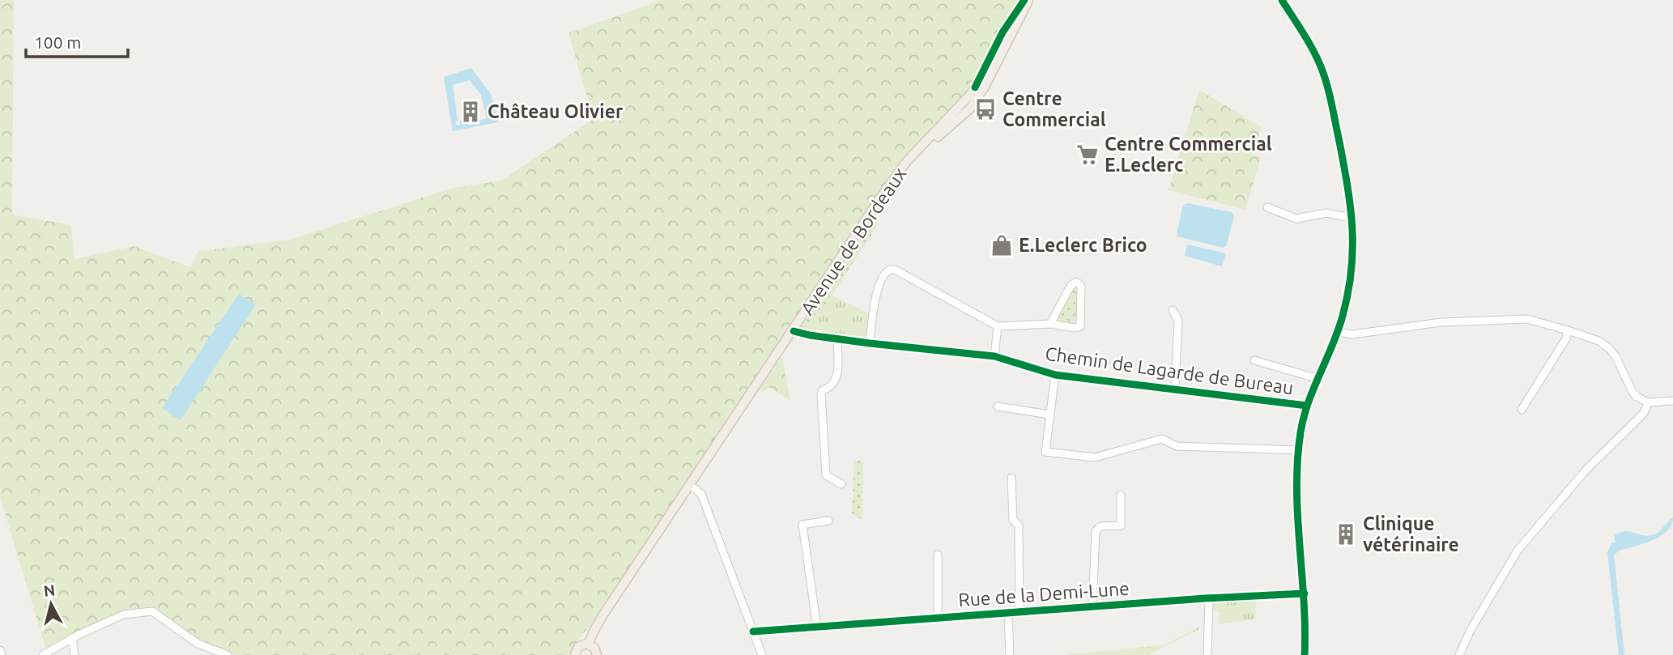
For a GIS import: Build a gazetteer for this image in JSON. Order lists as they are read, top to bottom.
{
  "streets": {
    "main road": ["Avenue de Bordeaux"],
    "street": ["Chemin de Lagarde de Bureau", "Rue de la Demi-Lune"]
  },
  "crossings": [
    ["Avenue de Bordeaux", "Chemin de Lagarde de Bureau"]
  ],
  "places": {
    "bus stop": ["Centre Commercial"],
    "building": ["Château Olivier", "Clinique vétérinaire"],
    "supermarket": ["Centre Commercial E.Leclerc"],
    "shop": ["E.Leclerc Brico"]
  },
  "scale_bar": "100 m",
  "north": "top"
}
